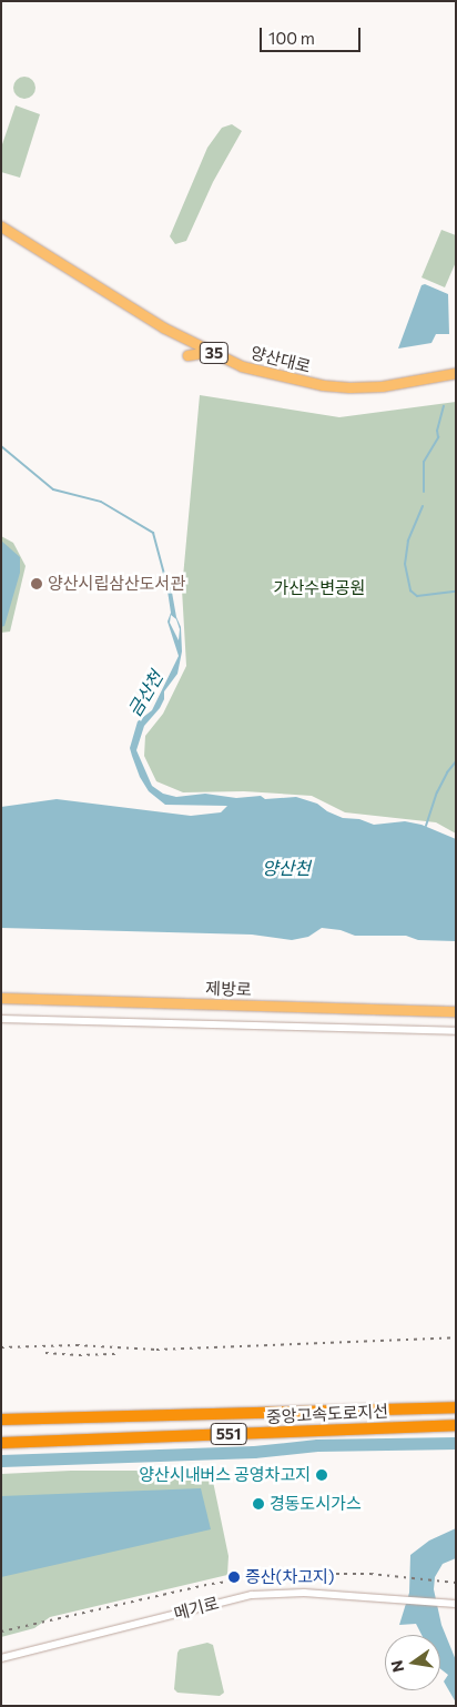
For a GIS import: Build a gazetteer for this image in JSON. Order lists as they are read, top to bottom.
{
  "streets": {
    "highway": ["중앙고속도로지선", "551"],
    "main road": ["35", "양산대로", "제방로"],
    "street": ["메기로"]
  },
  "water": ["금산천", "양산천"],
  "parks": ["가산수변공원"],
  "places": [
    "양산시립삼산도서관",
    "양산시내버스 공영차고지",
    "경동도시가스",
    "증산(차고지)"
  ],
  "scale_bar": "100 m",
  "north": "left"
}
